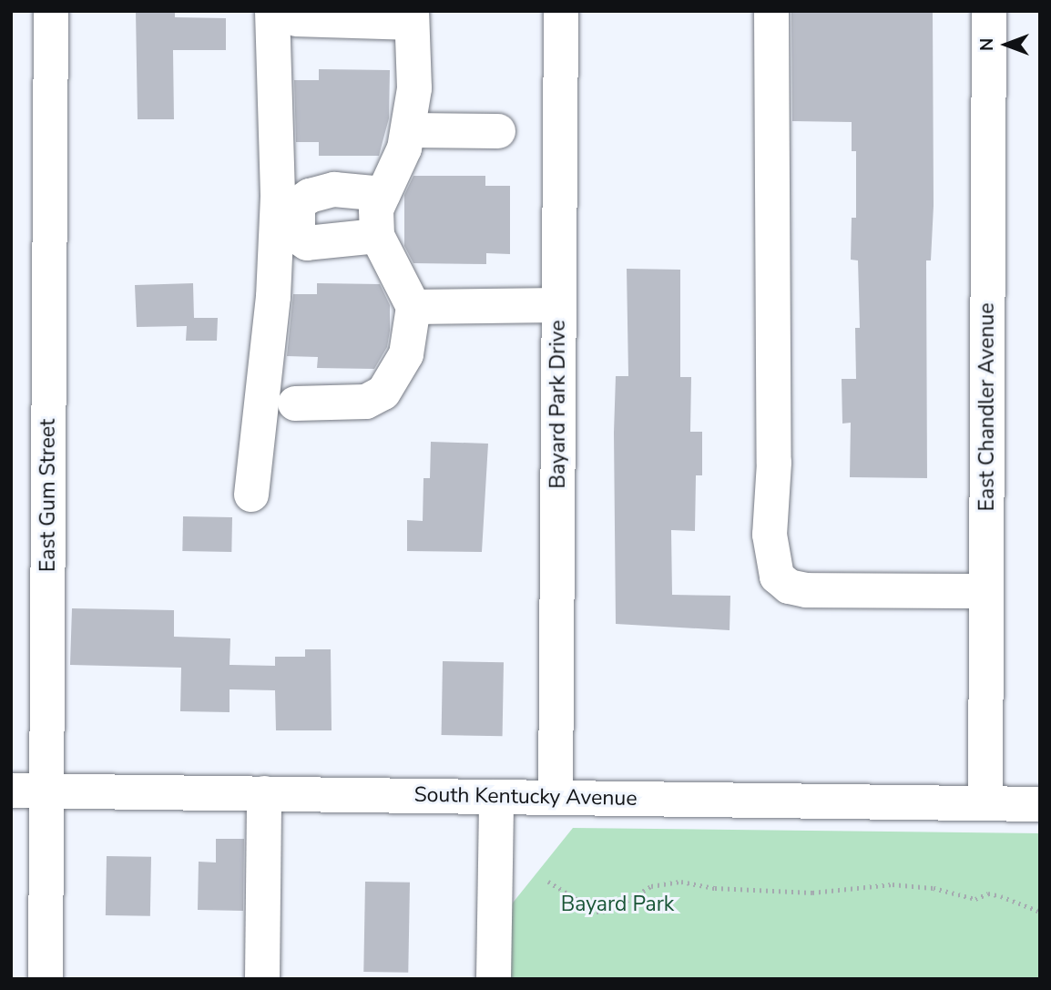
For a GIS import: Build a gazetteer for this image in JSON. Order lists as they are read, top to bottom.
{
  "streets": {
    "street": [
      "Bayard Park Drive",
      "East Chandler Avenue",
      "East Gum Street",
      "South Kentucky Avenue"
    ]
  },
  "crossings": [
    ["Bayard Park Drive", "South Kentucky Avenue"],
    ["East Chandler Avenue", "South Kentucky Avenue"],
    ["East Gum Street", "South Kentucky Avenue"]
  ],
  "parks": ["Bayard Park"],
  "north": "left"
}
